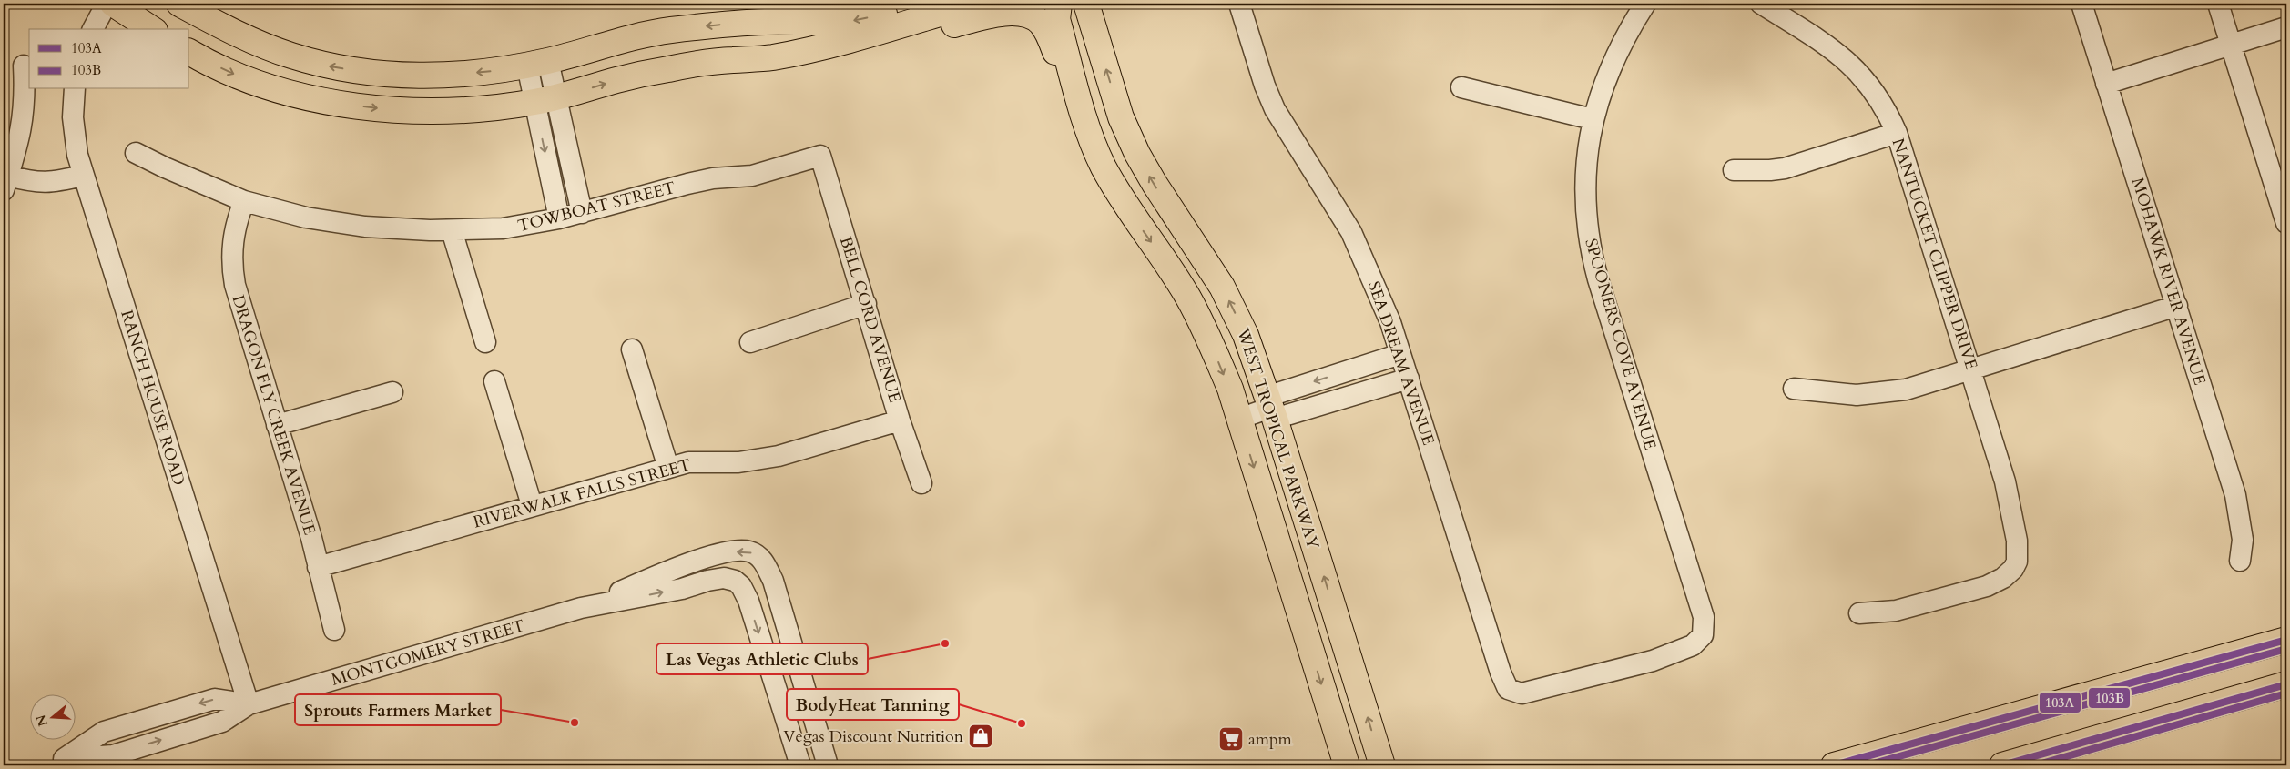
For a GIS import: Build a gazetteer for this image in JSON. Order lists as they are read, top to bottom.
{
  "streets": {
    "main road": ["WEST TROPICAL PARKWAY"],
    "street": [
      "TOWBOAT STREET",
      "NANTUCKET CLIPPER DRIVE",
      "MOHAWK RIVER AVENUE",
      "BELL CORD AVENUE",
      "SPOONERS COVE AVENUE",
      "SEA DREAM AVENUE",
      "RANCH HOUSE ROAD",
      "DRAGON FLY CREEK AVENUE",
      "RIVERWALK FALLS STREET",
      "MONTGOMERY STREET"
    ]
  },
  "crossings": [
    ["TOWBOAT STREET", "BELL CORD AVENUE"],
    ["TOWBOAT STREET", "DRAGON FLY CREEK AVENUE"],
    ["BELL CORD AVENUE", "RIVERWALK FALLS STREET"],
    ["SPOONERS COVE AVENUE", "SEA DREAM AVENUE"],
    ["RANCH HOUSE ROAD", "MONTGOMERY STREET"],
    ["DRAGON FLY CREEK AVENUE", "RIVERWALK FALLS STREET"]
  ],
  "places": {
    "other": ["Las Vegas Athletic Clubs", "Sprouts Farmers Market", "BodyHeat Tanning"],
    "shop": ["Vegas Discount Nutrition"],
    "supermarket": ["ampm"]
  },
  "lines": ["transit line 103A", "transit line 103B"],
  "legend": ["103A", "103B"],
  "north": "left"
}
